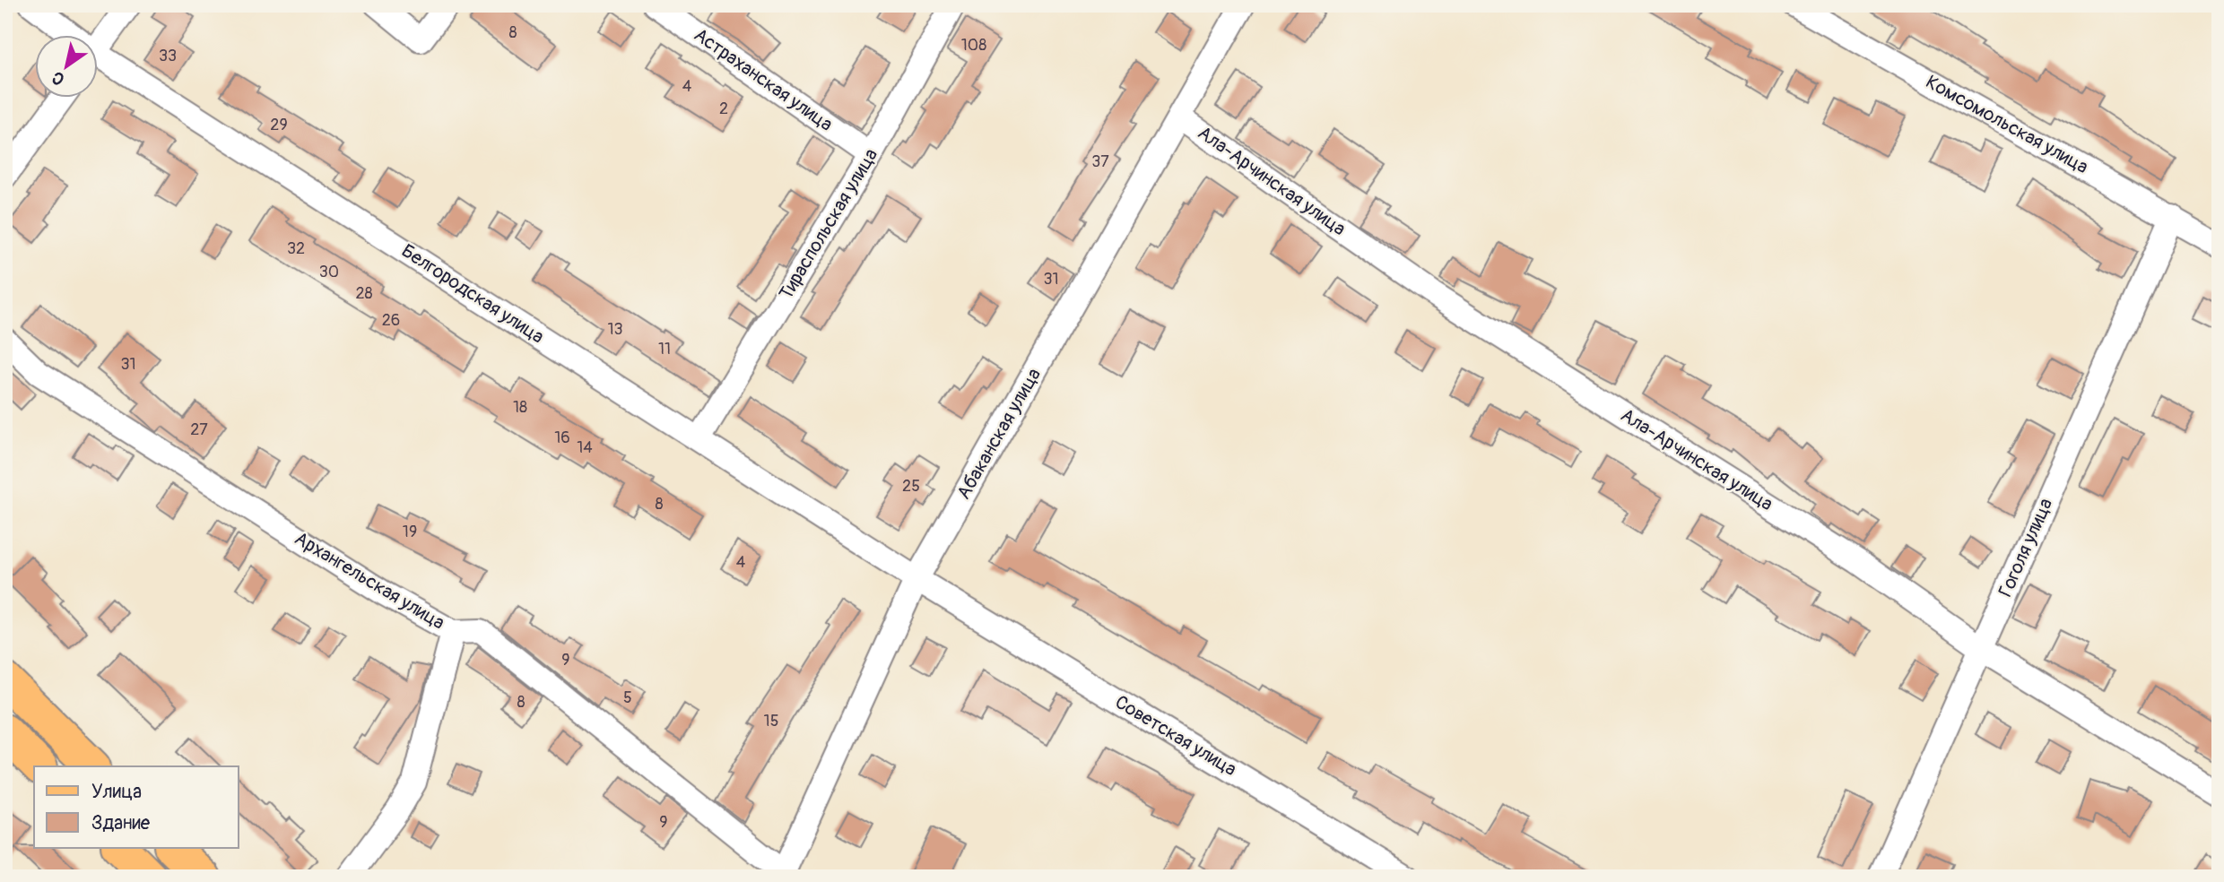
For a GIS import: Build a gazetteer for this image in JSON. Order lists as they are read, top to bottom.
{
  "streets": {
    "street": [
      "Астраханская улица",
      "Комсомольская улица",
      "Ала-Арчинская улица",
      "Тираспольская улица",
      "Белгородская улица",
      "Абаканская улица",
      "Гоголя улица",
      "Архангельская улица",
      "Советская улица"
    ]
  },
  "crossings": [
    ["Астраханская улица", "Тираспольская улица"],
    ["Комсомольская улица", "Гоголя улица"],
    ["Ала-Арчинская улица", "Абаканская улица"],
    ["Ала-Арчинская улица", "Гоголя улица"],
    ["Тираспольская улица", "Белгородская улица"],
    ["Белгородская улица", "Абаканская улица"],
    ["Белгородская улица", "Советская улица"],
    ["Абаканская улица", "Архангельская улица"],
    ["Абаканская улица", "Советская улица"]
  ],
  "house_numbers": [
    "8",
    "108",
    "33",
    "4",
    "2",
    "29",
    "37",
    "32",
    "30",
    "31",
    "28",
    "26",
    "13",
    "11",
    "31",
    "18",
    "27",
    "16",
    "14",
    "25",
    "8",
    "19",
    "4",
    "9",
    "5",
    "8",
    "15",
    "9"
  ],
  "legend": ["Улица", "Здание"],
  "north": "bottom left"
}
